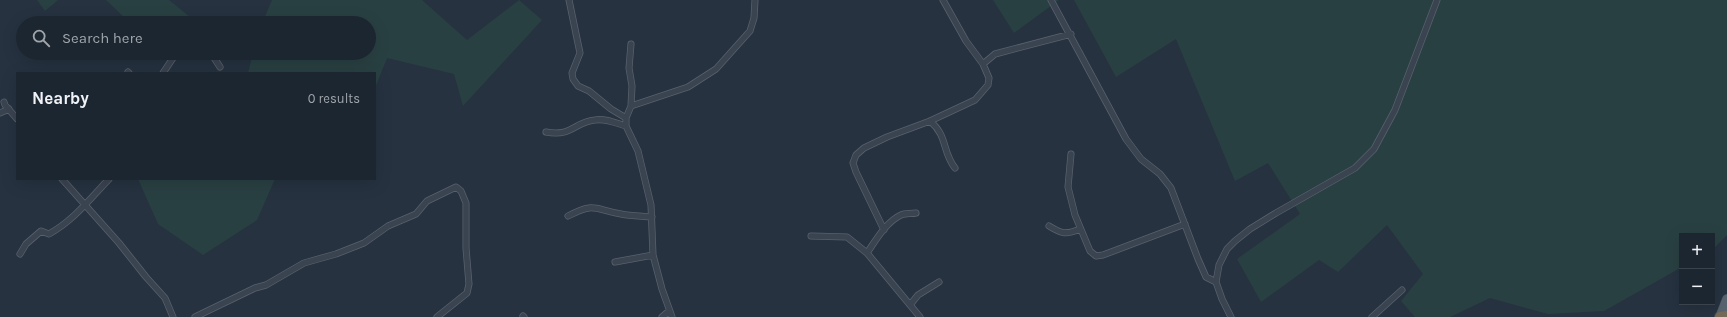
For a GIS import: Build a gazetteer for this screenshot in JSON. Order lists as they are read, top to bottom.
{
  "page": {
    "search": "Search here",
    "heading": ["Nearby", "0 results"],
    "map_buttons": ["+", "−"]
  }
}
